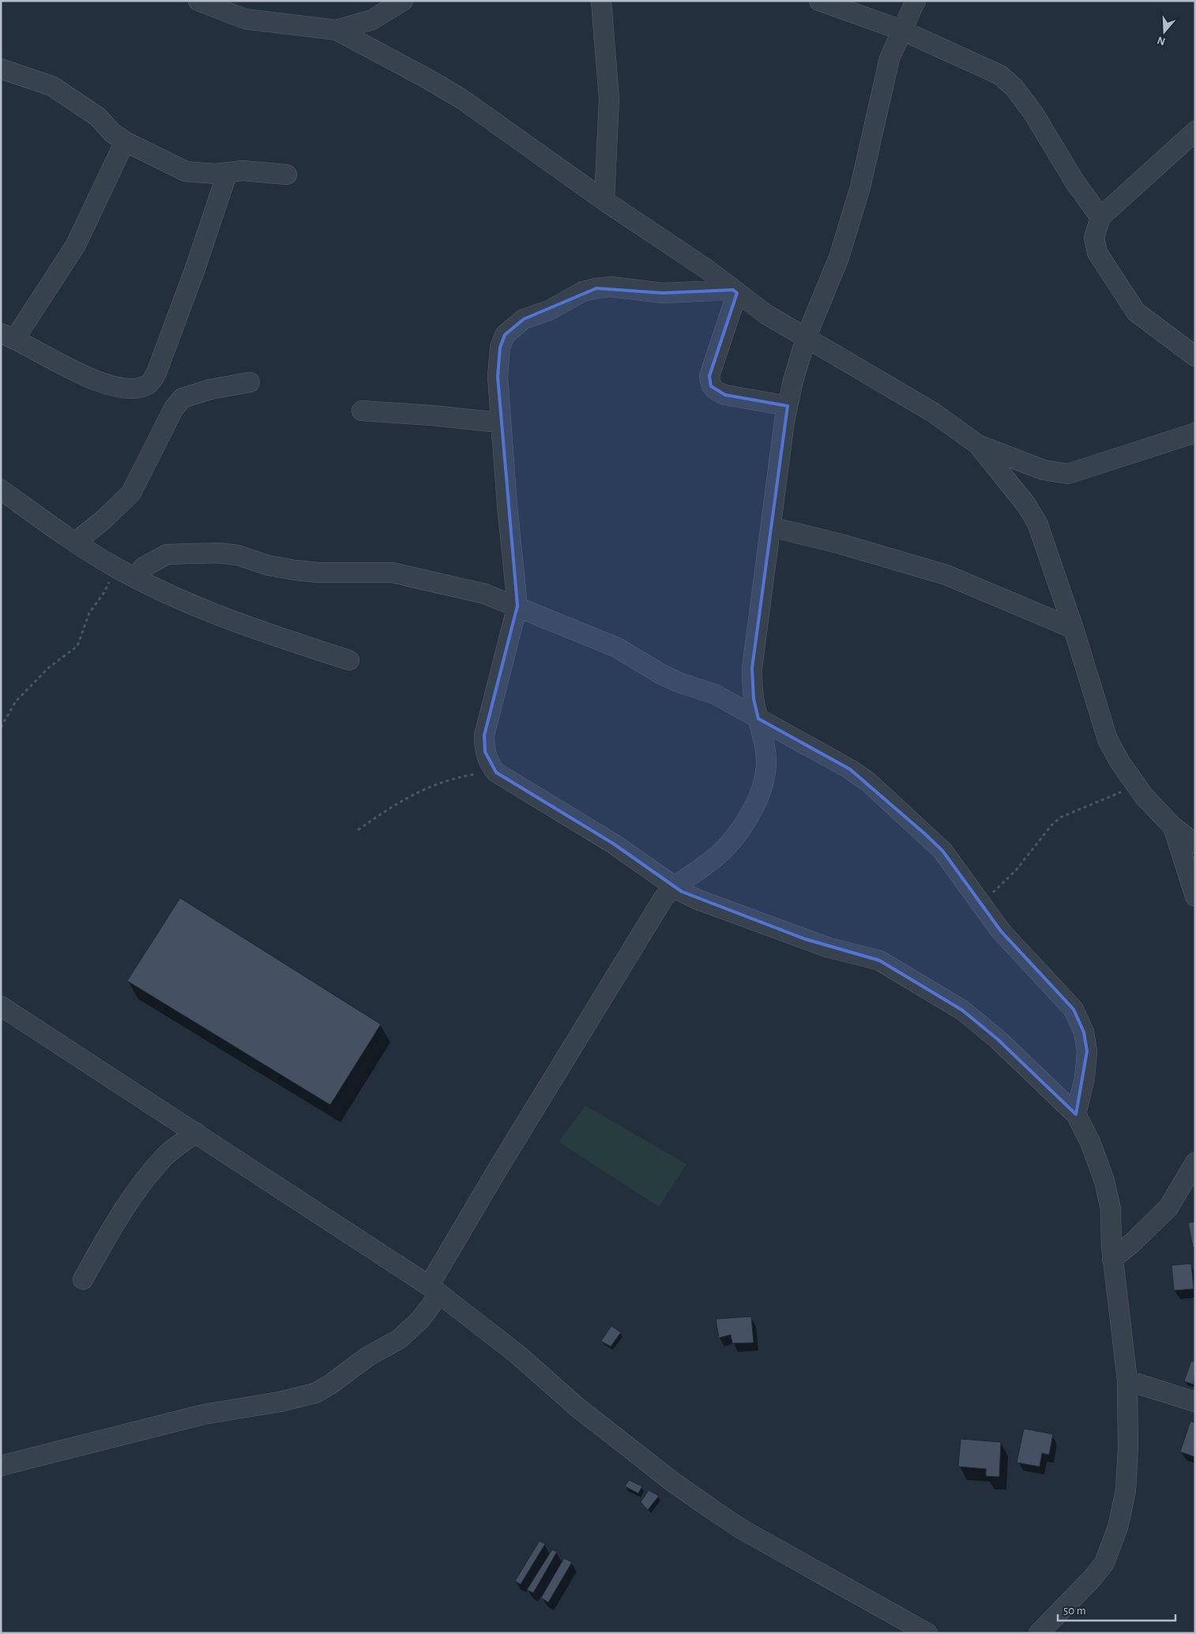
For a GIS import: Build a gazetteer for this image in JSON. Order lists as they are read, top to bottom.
{
  "scale_bar": "50 m",
  "north": "bottom"
}
